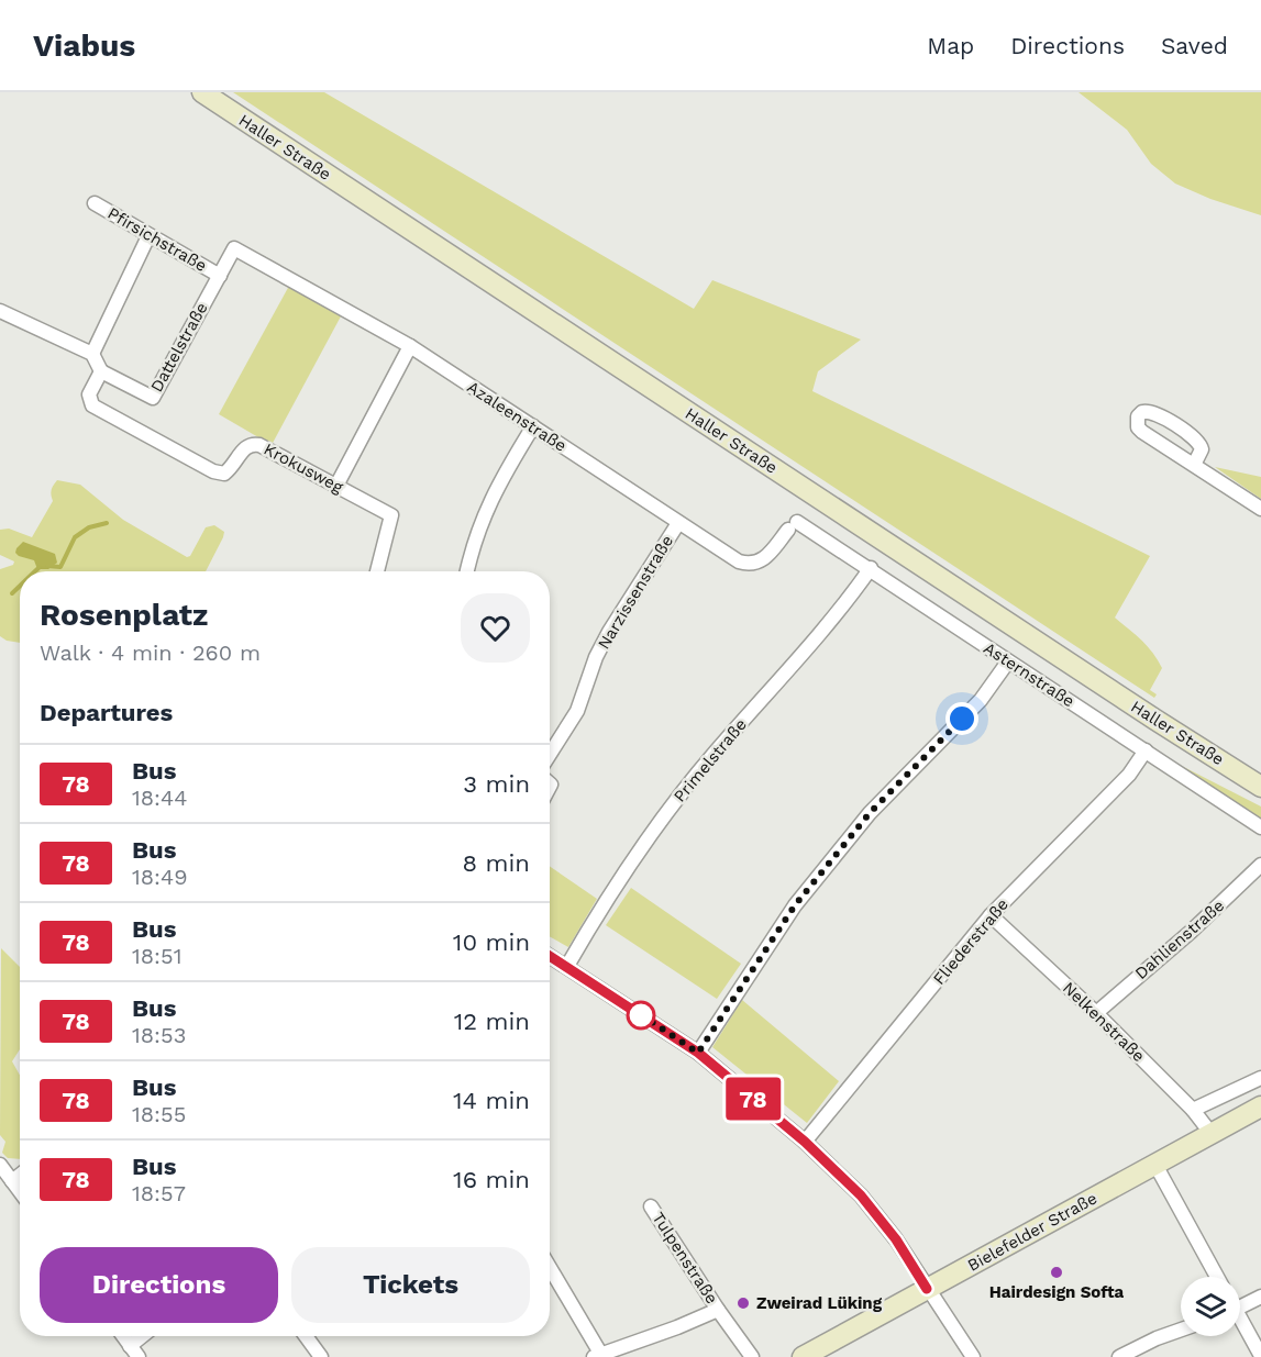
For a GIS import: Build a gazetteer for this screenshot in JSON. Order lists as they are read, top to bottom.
{
  "streets": {
    "main road": ["Haller Straße", "Bielefelder Straße"],
    "street": [
      "Pfirsichstraße",
      "Dattelstraße",
      "Azaleenstraße",
      "Krokusweg",
      "Narzissenstraße",
      "Asternstraße",
      "Primelstraße",
      "Dahlienstraße",
      "Fliederstraße",
      "Nelkenstraße",
      "Tulpenstraße"
    ]
  },
  "crossings": [
    ["Pfirsichstraße", "Dattelstraße"],
    ["Dattelstraße", "Azaleenstraße"],
    ["Dattelstraße", "Krokusweg"],
    ["Azaleenstraße", "Narzissenstraße"],
    ["Azaleenstraße", "Asternstraße"],
    ["Asternstraße", "Primelstraße"],
    ["Asternstraße", "Fliederstraße"],
    ["Dahlienstraße", "Nelkenstraße"],
    ["Fliederstraße", "Nelkenstraße"],
    ["Nelkenstraße", "Bielefelder Straße"]
  ],
  "places": ["Hairdesign Softa", "Zweirad Lüking"],
  "lines": ["bus line 78"],
  "page": {
    "header": "Viabus",
    "nav": ["Map", "Directions", "Saved"],
    "on_map": "78",
    "heading": [
      ["Rosenplatz", "Walk · 4 min · 260 m"],
      "Departures"
    ],
    "list": [
      {
        "mark": "78",
        "name": "Bus",
        "note": "18:44",
        "value": "3 min"
      },
      {
        "mark": "78",
        "name": "Bus",
        "note": "18:49",
        "value": "8 min"
      },
      {
        "mark": "78",
        "name": "Bus",
        "note": "18:51",
        "value": "10 min"
      },
      {
        "mark": "78",
        "name": "Bus",
        "note": "18:53",
        "value": "12 min"
      },
      {
        "mark": "78",
        "name": "Bus",
        "note": "18:55",
        "value": "14 min"
      },
      {
        "mark": "78",
        "name": "Bus",
        "note": "18:57",
        "value": "16 min"
      }
    ],
    "buttons": ["Directions", "Tickets"]
  }
}
